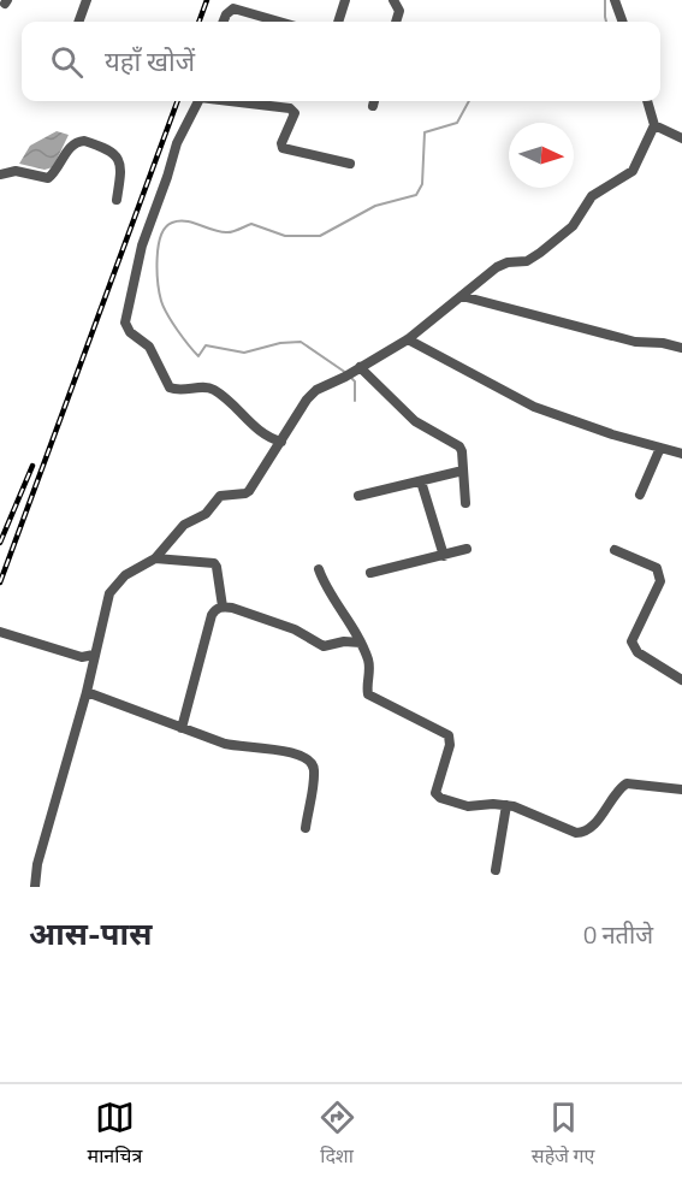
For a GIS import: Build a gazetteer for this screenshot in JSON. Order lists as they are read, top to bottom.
{
  "north": "right",
  "page": {
    "search": "यहाँ खोजें",
    "heading": ["आस-पास", "0 नतीजे"],
    "nav": ["मानचित्र", "दिशा", "सहेजे गए"]
  }
}
